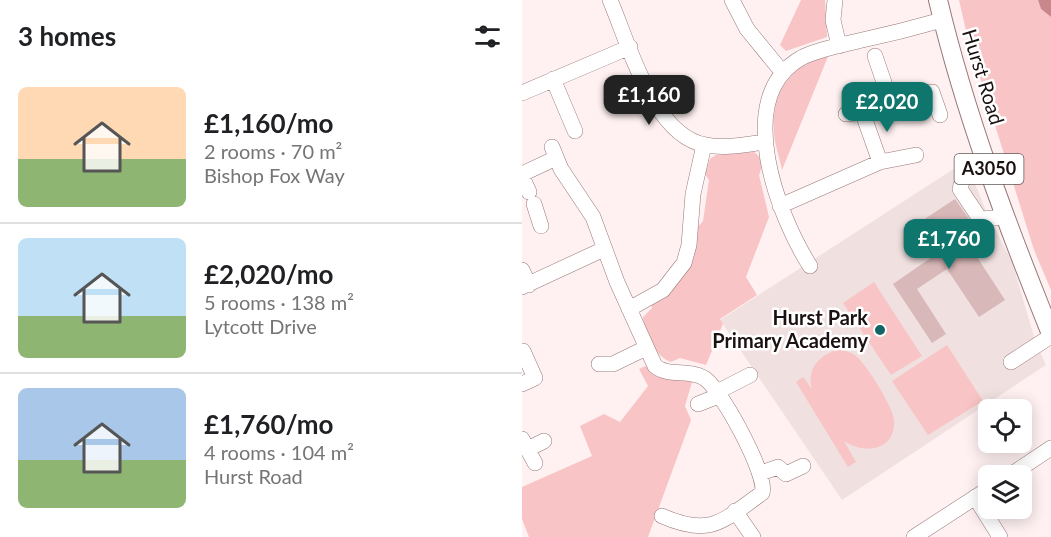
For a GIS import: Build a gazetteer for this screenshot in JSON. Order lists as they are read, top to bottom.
{
  "streets": {
    "main road": ["Hurst Road", "A3050"]
  },
  "places": ["Hurst Park Primary Academy"],
  "page": {
    "heading": "3 homes",
    "list": [
      {
        "name": "£1,160/mo",
        "note": "2 rooms · 70 m² · Bishop Fox Way"
      },
      {
        "name": "£2,020/mo",
        "note": "5 rooms · 138 m² · Lytcott Drive"
      },
      {
        "name": "£1,760/mo",
        "note": "4 rooms · 104 m² · Hurst Road"
      }
    ],
    "price": ["£1,160", "£2,020", "£1,760"]
  }
}
